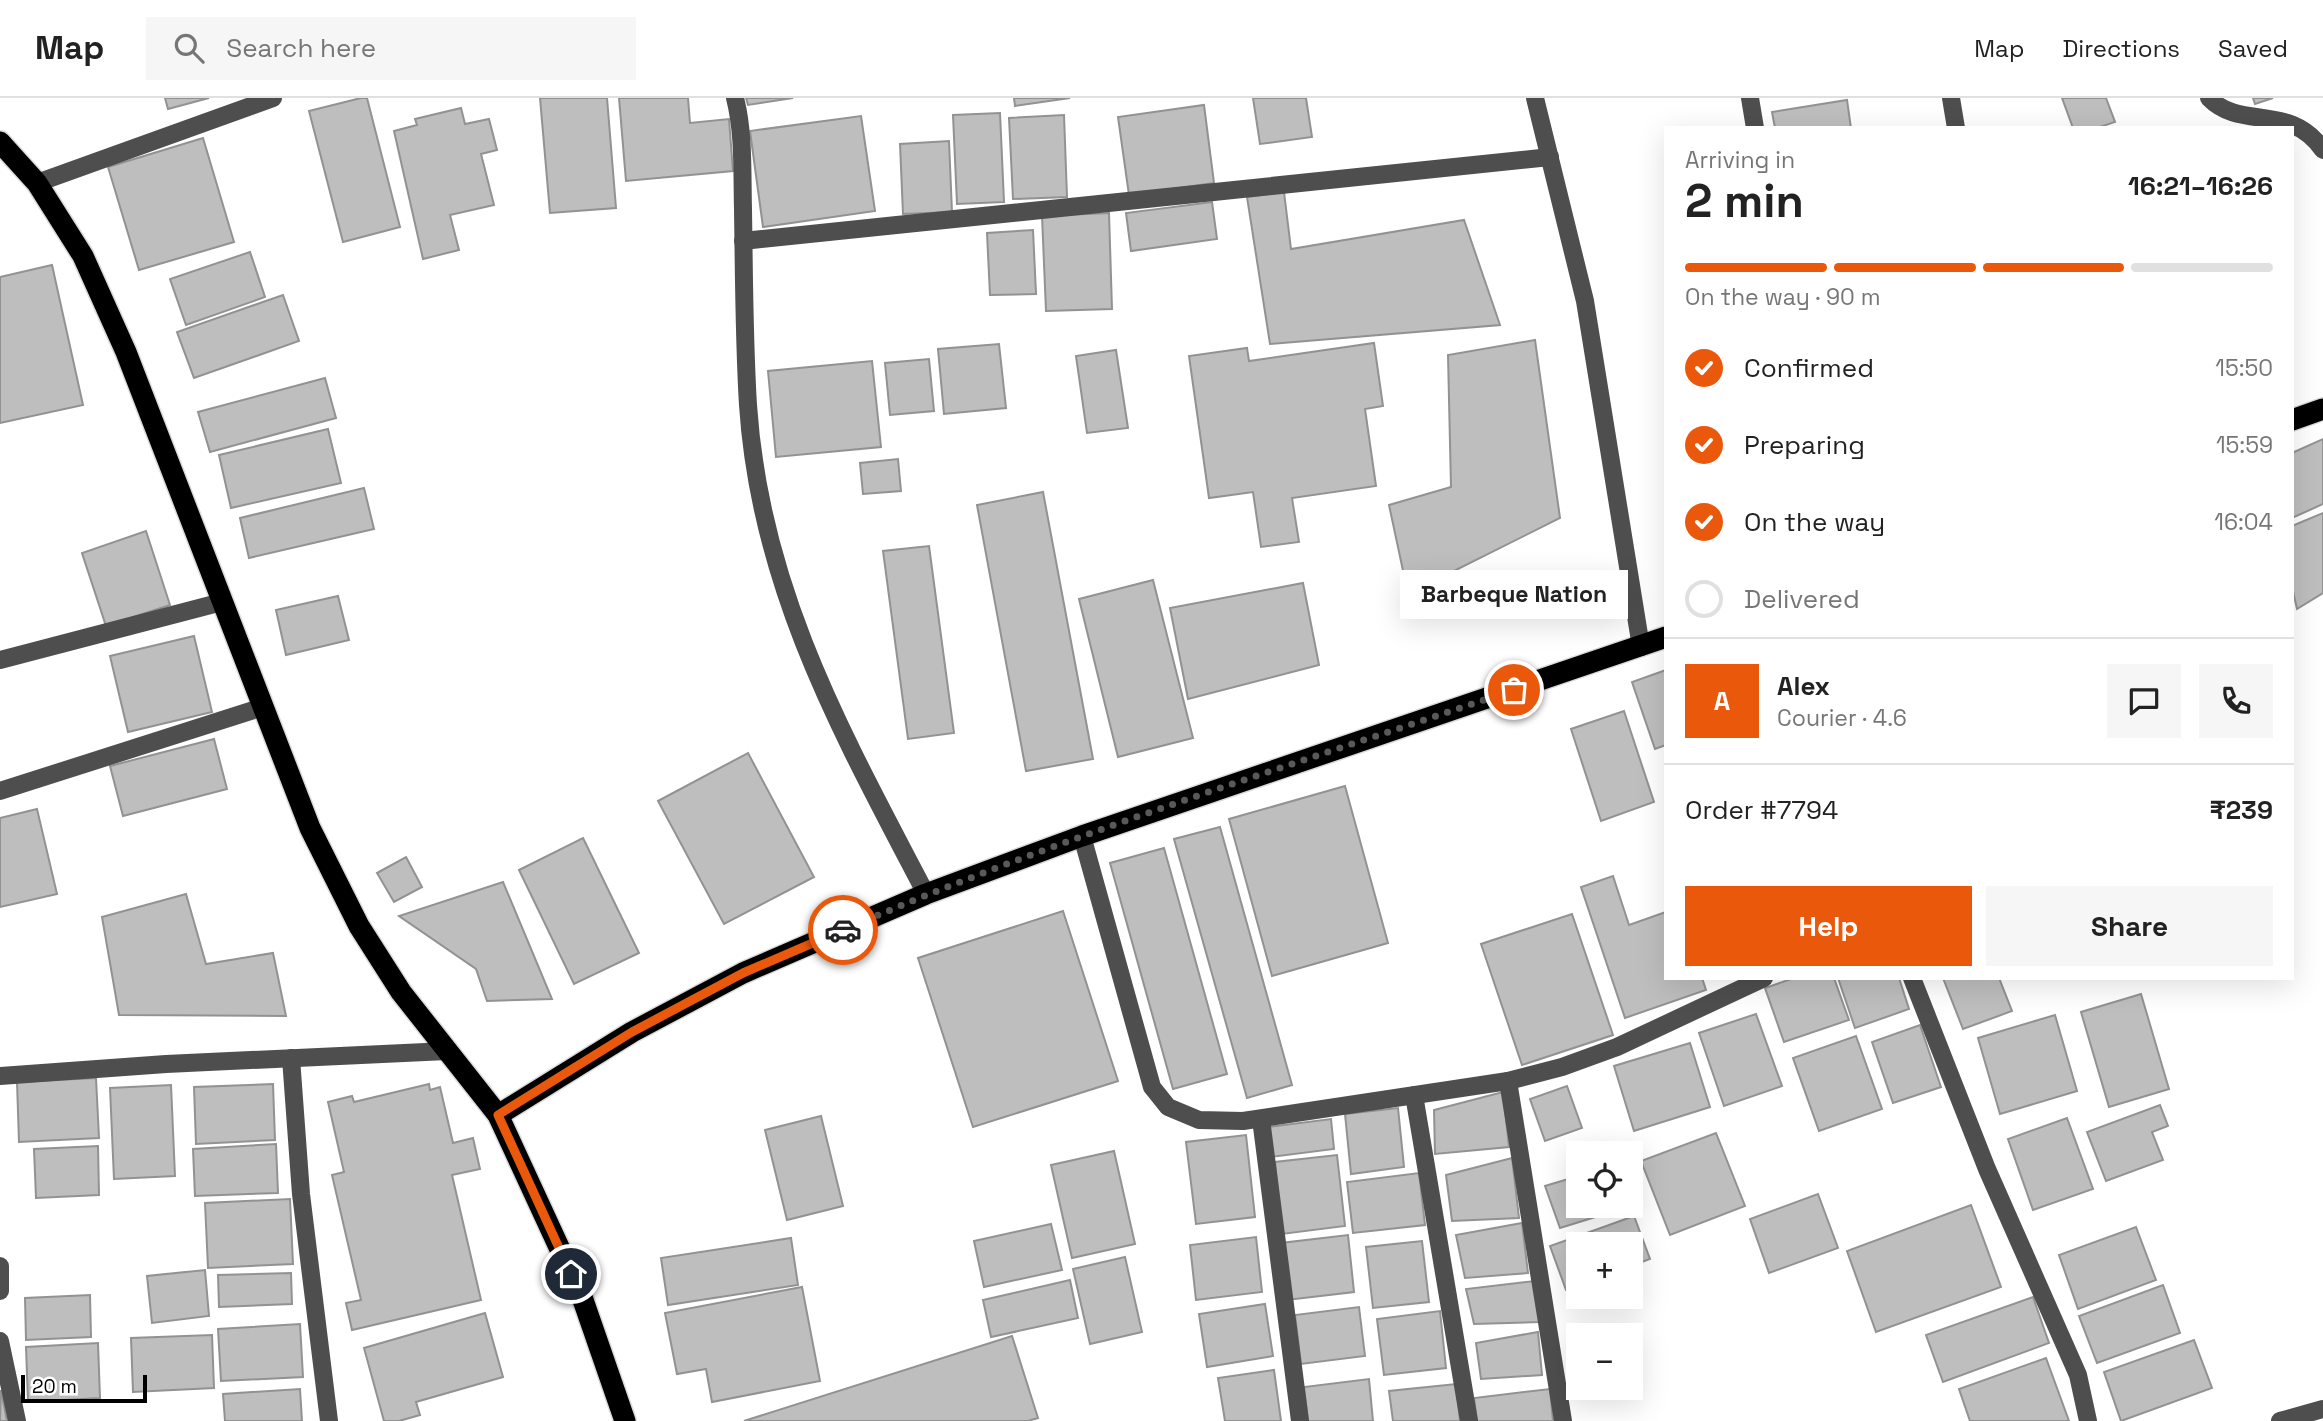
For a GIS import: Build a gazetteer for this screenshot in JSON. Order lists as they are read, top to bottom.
{
  "places": ["Barbeque Nation"],
  "scale_bar": "20 m",
  "page": {
    "header": "Map",
    "search": "Search here",
    "nav": ["Map", "Directions", "Saved"],
    "heading": ["2 min", "Arriving in", "16:21–16:26"],
    "panel": [
      "Alex",
      "Courier · 4.6",
      "Order #7794",
      "₹239"
    ],
    "bar": "On the way · 90 m",
    "list": [
      ["Confirmed", "15:50"],
      ["Preparing", "15:59"],
      ["On the way", "16:04"],
      "Delivered"
    ],
    "bubble": "Barbeque Nation",
    "round": "A",
    "buttons": ["Help", "Share"],
    "map_buttons": ["+", "−"],
    "scale": "20 m"
  }
}
